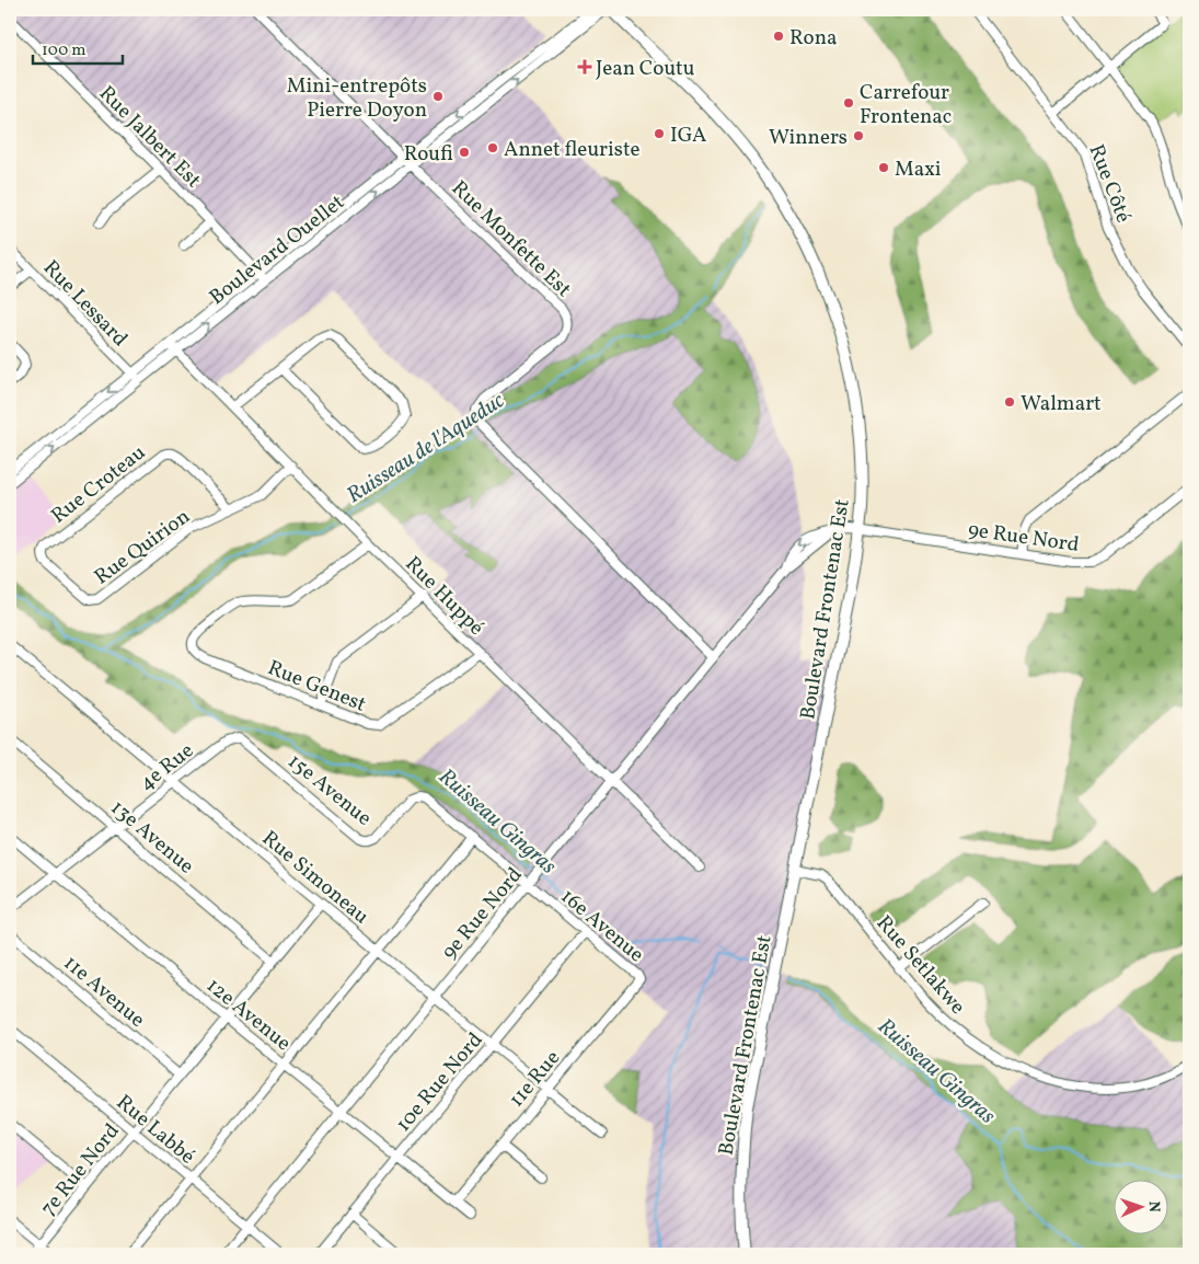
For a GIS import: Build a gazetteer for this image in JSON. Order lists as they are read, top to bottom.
{
  "streets": {
    "main road": ["Boulevard Frontenac Est"],
    "street": [
      "Rue Jalbert Est",
      "Rue Côté",
      "Rue Monfette Est",
      "Boulevard Ouellet",
      "Rue Lessard",
      "Rue Croteau",
      "9e Rue Nord",
      "Rue Quirion",
      "Rue Huppé",
      "Rue Genest",
      "4e Rue",
      "15e Avenue",
      "13e Avenue",
      "Rue Simoneau",
      "16e Avenue",
      "Rue Setlakwe",
      "11e Avenue",
      "12e Avenue",
      "11e Rue",
      "10e Rue Nord",
      "Rue Labbé",
      "7e Rue Nord"
    ]
  },
  "crossings": [
    ["Rue Jalbert Est", "Boulevard Ouellet"],
    ["Rue Monfette Est", "Boulevard Ouellet"],
    ["Rue Monfette Est", "9e Rue Nord"],
    ["Boulevard Ouellet", "Rue Lessard"],
    ["Boulevard Ouellet", "Rue Huppé"],
    ["Rue Croteau", "Rue Quirion"],
    ["9e Rue Nord", "Rue Huppé"],
    ["9e Rue Nord", "Boulevard Frontenac Est"],
    ["9e Rue Nord", "Rue Simoneau"],
    ["9e Rue Nord", "16e Avenue"],
    ["9e Rue Nord", "12e Avenue"],
    ["9e Rue Nord", "Rue Labbé"],
    ["Rue Quirion", "Rue Huppé"],
    ["Rue Huppé", "Rue Genest"],
    ["Boulevard Frontenac Est", "Rue Setlakwe"],
    ["4e Rue", "15e Avenue"],
    ["4e Rue", "13e Avenue"],
    ["4e Rue", "Rue Simoneau"],
    ["4e Rue", "12e Avenue"],
    ["15e Avenue", "16e Avenue"],
    ["13e Avenue", "7e Rue Nord"],
    ["Rue Simoneau", "11e Rue"],
    ["Rue Simoneau", "10e Rue Nord"],
    ["Rue Simoneau", "7e Rue Nord"],
    ["16e Avenue", "11e Rue"],
    ["16e Avenue", "10e Rue Nord"],
    ["11e Avenue", "7e Rue Nord"],
    ["12e Avenue", "11e Rue"],
    ["12e Avenue", "10e Rue Nord"],
    ["12e Avenue", "7e Rue Nord"],
    ["Rue Labbé", "7e Rue Nord"]
  ],
  "water": ["Ruisseau de l'Aqueduc", "Ruisseau Gingras"],
  "places": {
    "other": [
      "Rona",
      "Mini-entrepôts Pierre Doyon",
      "Carrefour Frontenac",
      "IGA",
      "Winners",
      "Annet fleuriste",
      "Roufi",
      "Maxi",
      "Walmart"
    ],
    "health": ["Jean Coutu"]
  },
  "scale_bar": "100 m",
  "north": "right"
}
